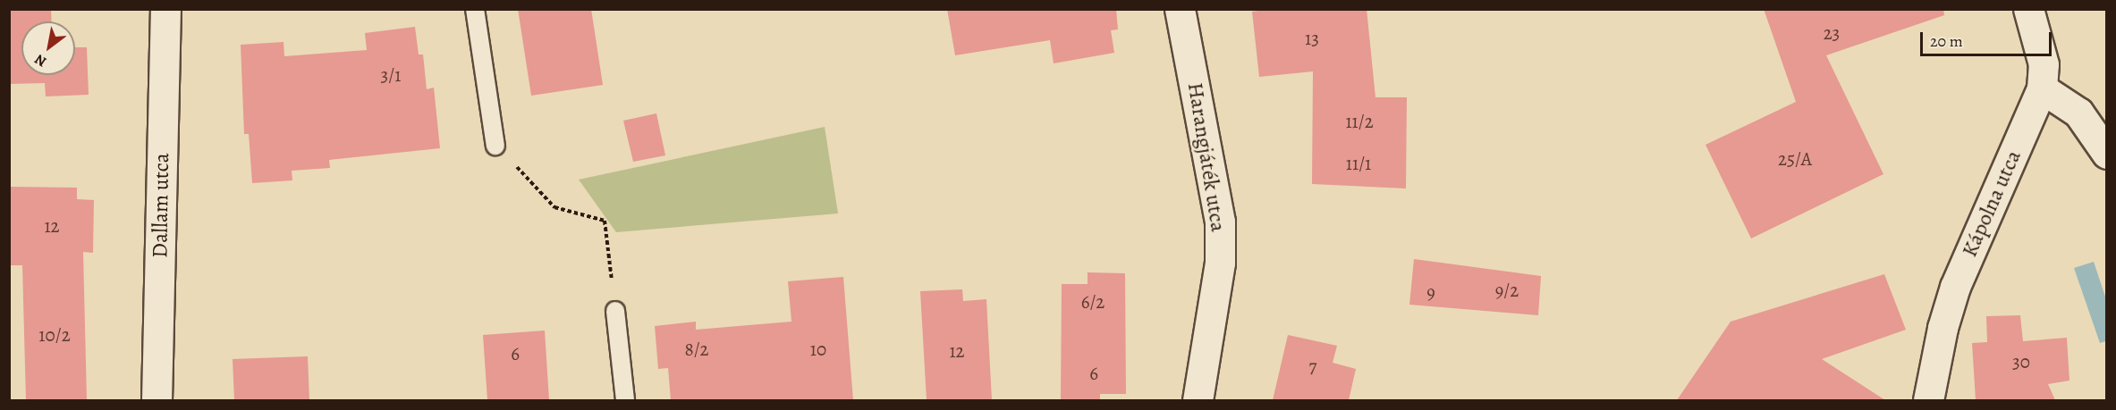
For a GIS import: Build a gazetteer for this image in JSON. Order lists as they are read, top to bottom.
{
  "streets": {
    "street": ["Harangjáték utca", "Kápolna utca", "Dallam utca"]
  },
  "house_numbers": [
    "23",
    "13",
    "3/1",
    "11/2",
    "25/A",
    "11/1",
    "12",
    "9/2",
    "9",
    "6/2",
    "10/2",
    "8/2",
    "10",
    "12",
    "6",
    "30",
    "7",
    "6"
  ],
  "scale_bar": "20 m",
  "north": "bottom left"
}
